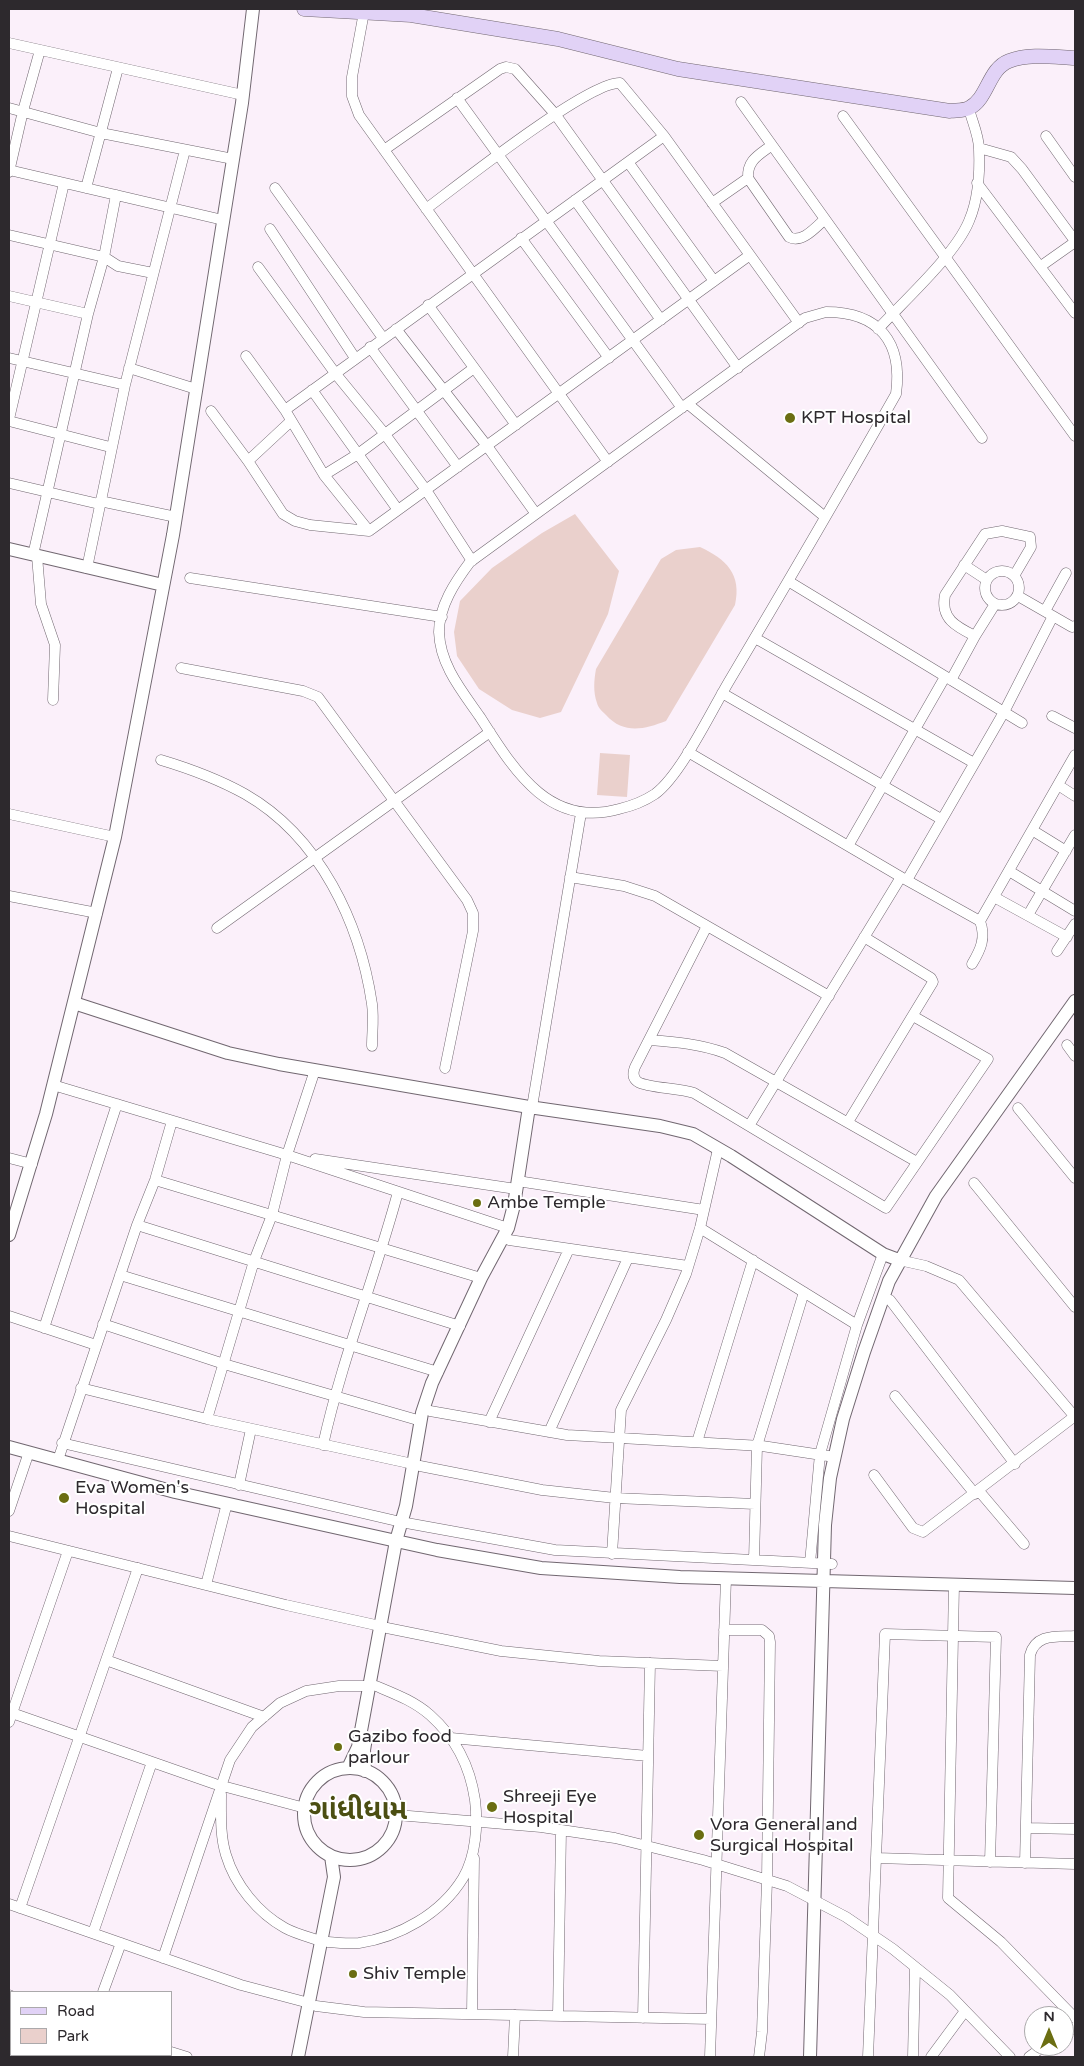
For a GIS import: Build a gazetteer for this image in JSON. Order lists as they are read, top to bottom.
{
  "districts": ["ગાંધીધામ"],
  "places": [
    "KPT Hospital",
    "Ambe Temple",
    "Eva Women's Hospital",
    "Gazibo food parlour",
    "Shreeji Eye Hospital",
    "Vora General and Surgical Hospital",
    "Shiv Temple"
  ],
  "legend": ["Road", "Park"],
  "north": "top"
}
